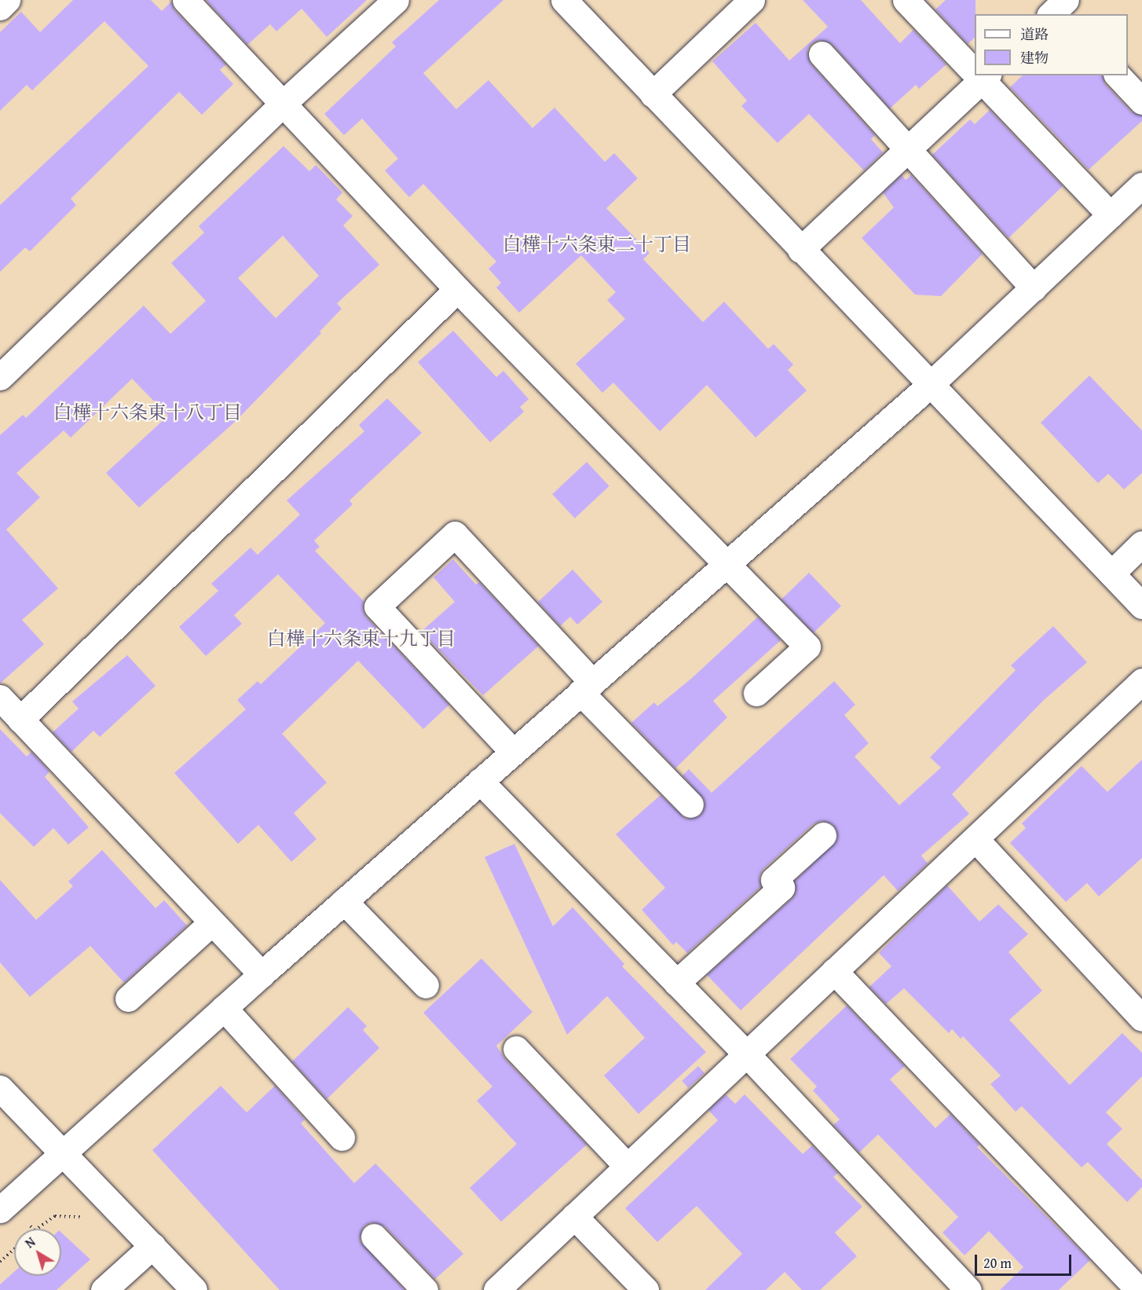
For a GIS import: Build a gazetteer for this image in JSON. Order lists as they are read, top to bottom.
{
  "districts": ["白樺十六条東二十丁目", "白樺十六条東十八丁目", "白樺十六条東十九丁目"],
  "legend": ["道路", "建物"],
  "scale_bar": "20 m",
  "north": "top left"
}
